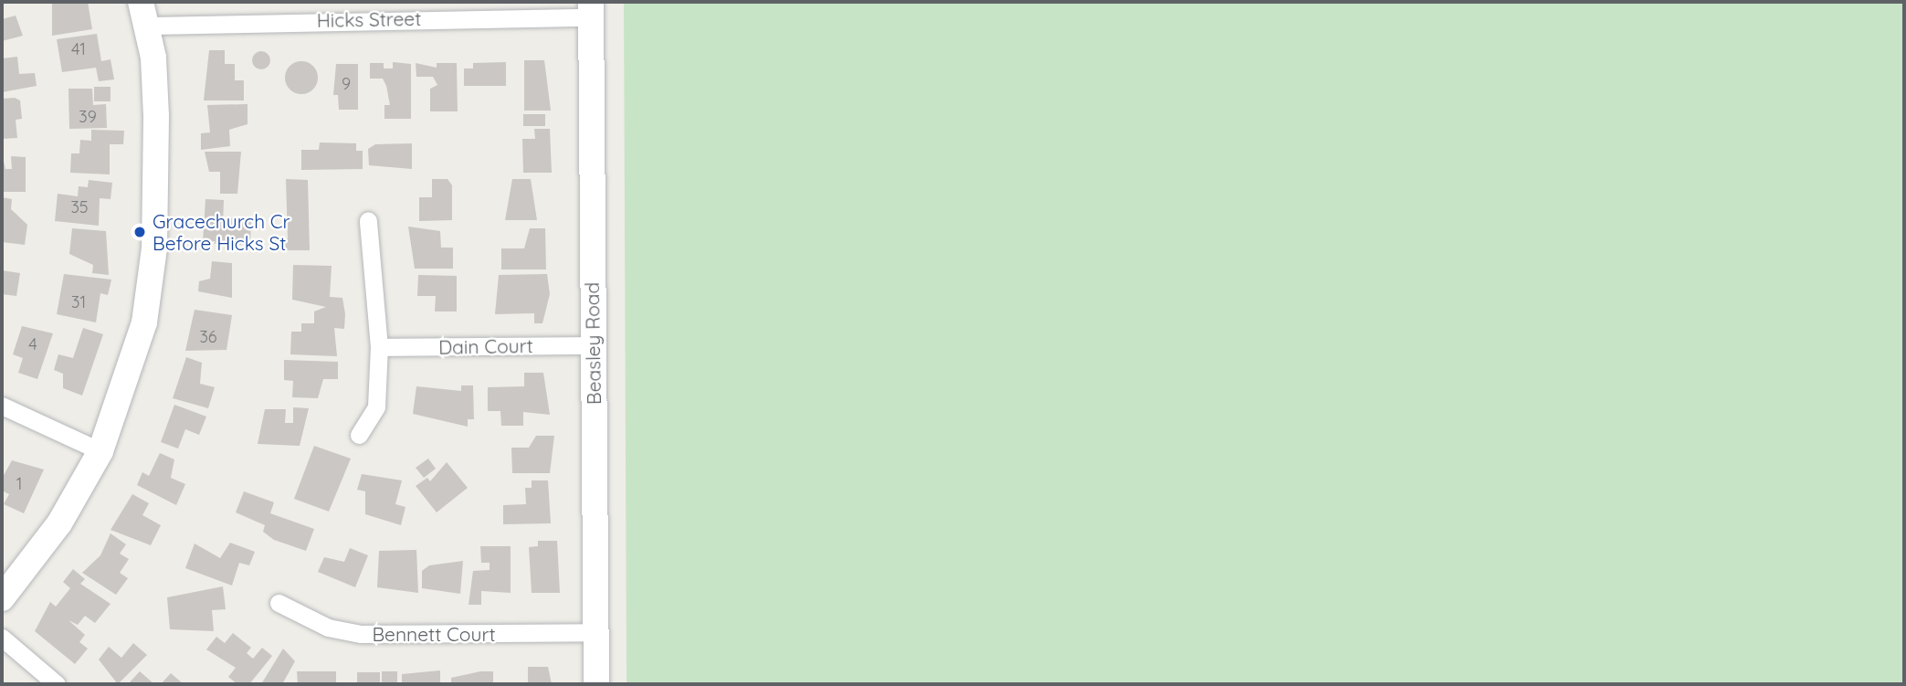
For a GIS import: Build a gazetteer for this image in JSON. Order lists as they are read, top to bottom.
{
  "streets": {
    "main road": ["Beasley Road"],
    "street": ["Hicks Street", "Dain Court", "Bennett Court"]
  },
  "crossings": [
    ["Hicks Street", "Beasley Road"],
    ["Beasley Road", "Dain Court"],
    ["Beasley Road", "Bennett Court"]
  ],
  "places": ["Gracechurch Cr Before Hicks St"],
  "house_numbers": [
    "41",
    "9",
    "39",
    "35",
    "31",
    "36",
    "4",
    "1"
  ]
}
